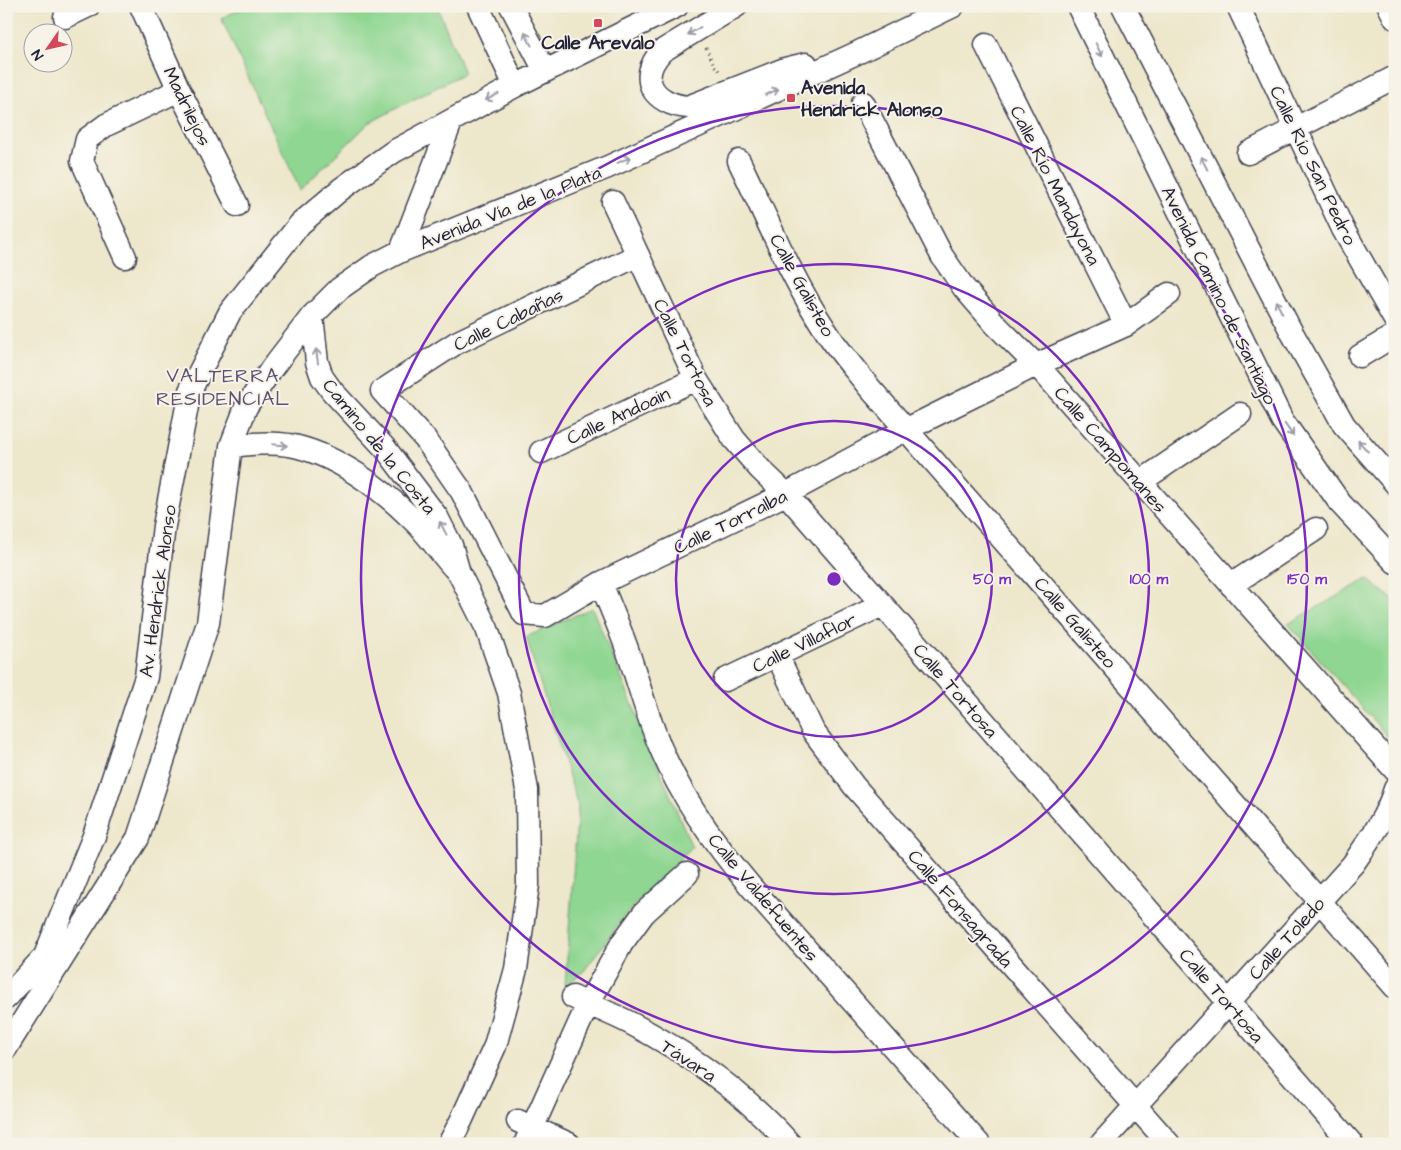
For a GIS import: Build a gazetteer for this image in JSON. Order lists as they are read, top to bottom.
{
  "streets": {
    "street": [
      "Madrilejos",
      "Calle Río San Pedro",
      "Calle Río Mandayona",
      "Avenida Vía de la Plata",
      "Calle Galisteo",
      "Avenida Camino de Santiago",
      "Calle Cabañas",
      "Calle Tortosa",
      "Calle Andoain",
      "Camino de la Costa",
      "Calle Campomanes",
      "Calle Torralba",
      "Av. Hendrick Alonso",
      "Calle Villaflor",
      "Calle Valdefuentes",
      "Calle Fonsagrada",
      "Calle Toledo",
      "Távara"
    ]
  },
  "crossings": [
    ["Calle Río Mandayona", "Calle Torralba"],
    ["Avenida Vía de la Plata", "Camino de la Costa"],
    ["Calle Galisteo", "Calle Torralba"],
    ["Calle Galisteo", "Calle Toledo"],
    ["Calle Cabañas", "Calle Tortosa"],
    ["Calle Cabañas", "Calle Torralba"],
    ["Calle Tortosa", "Calle Andoain"],
    ["Calle Tortosa", "Calle Torralba"],
    ["Calle Tortosa", "Calle Villaflor"],
    ["Calle Tortosa", "Calle Toledo"],
    ["Calle Campomanes", "Calle Torralba"],
    ["Calle Torralba", "Calle Valdefuentes"],
    ["Calle Villaflor", "Calle Fonsagrada"],
    ["Calle Fonsagrada", "Calle Toledo"]
  ],
  "districts": ["VALTERRA RESIDENCIAL"],
  "places": {
    "transit": ["Calle Arevalo", "Avenida Hendrick Alonso"]
  },
  "north": "bottom left",
  "rings": ["50 m", "100 m", "150 m"]
}
